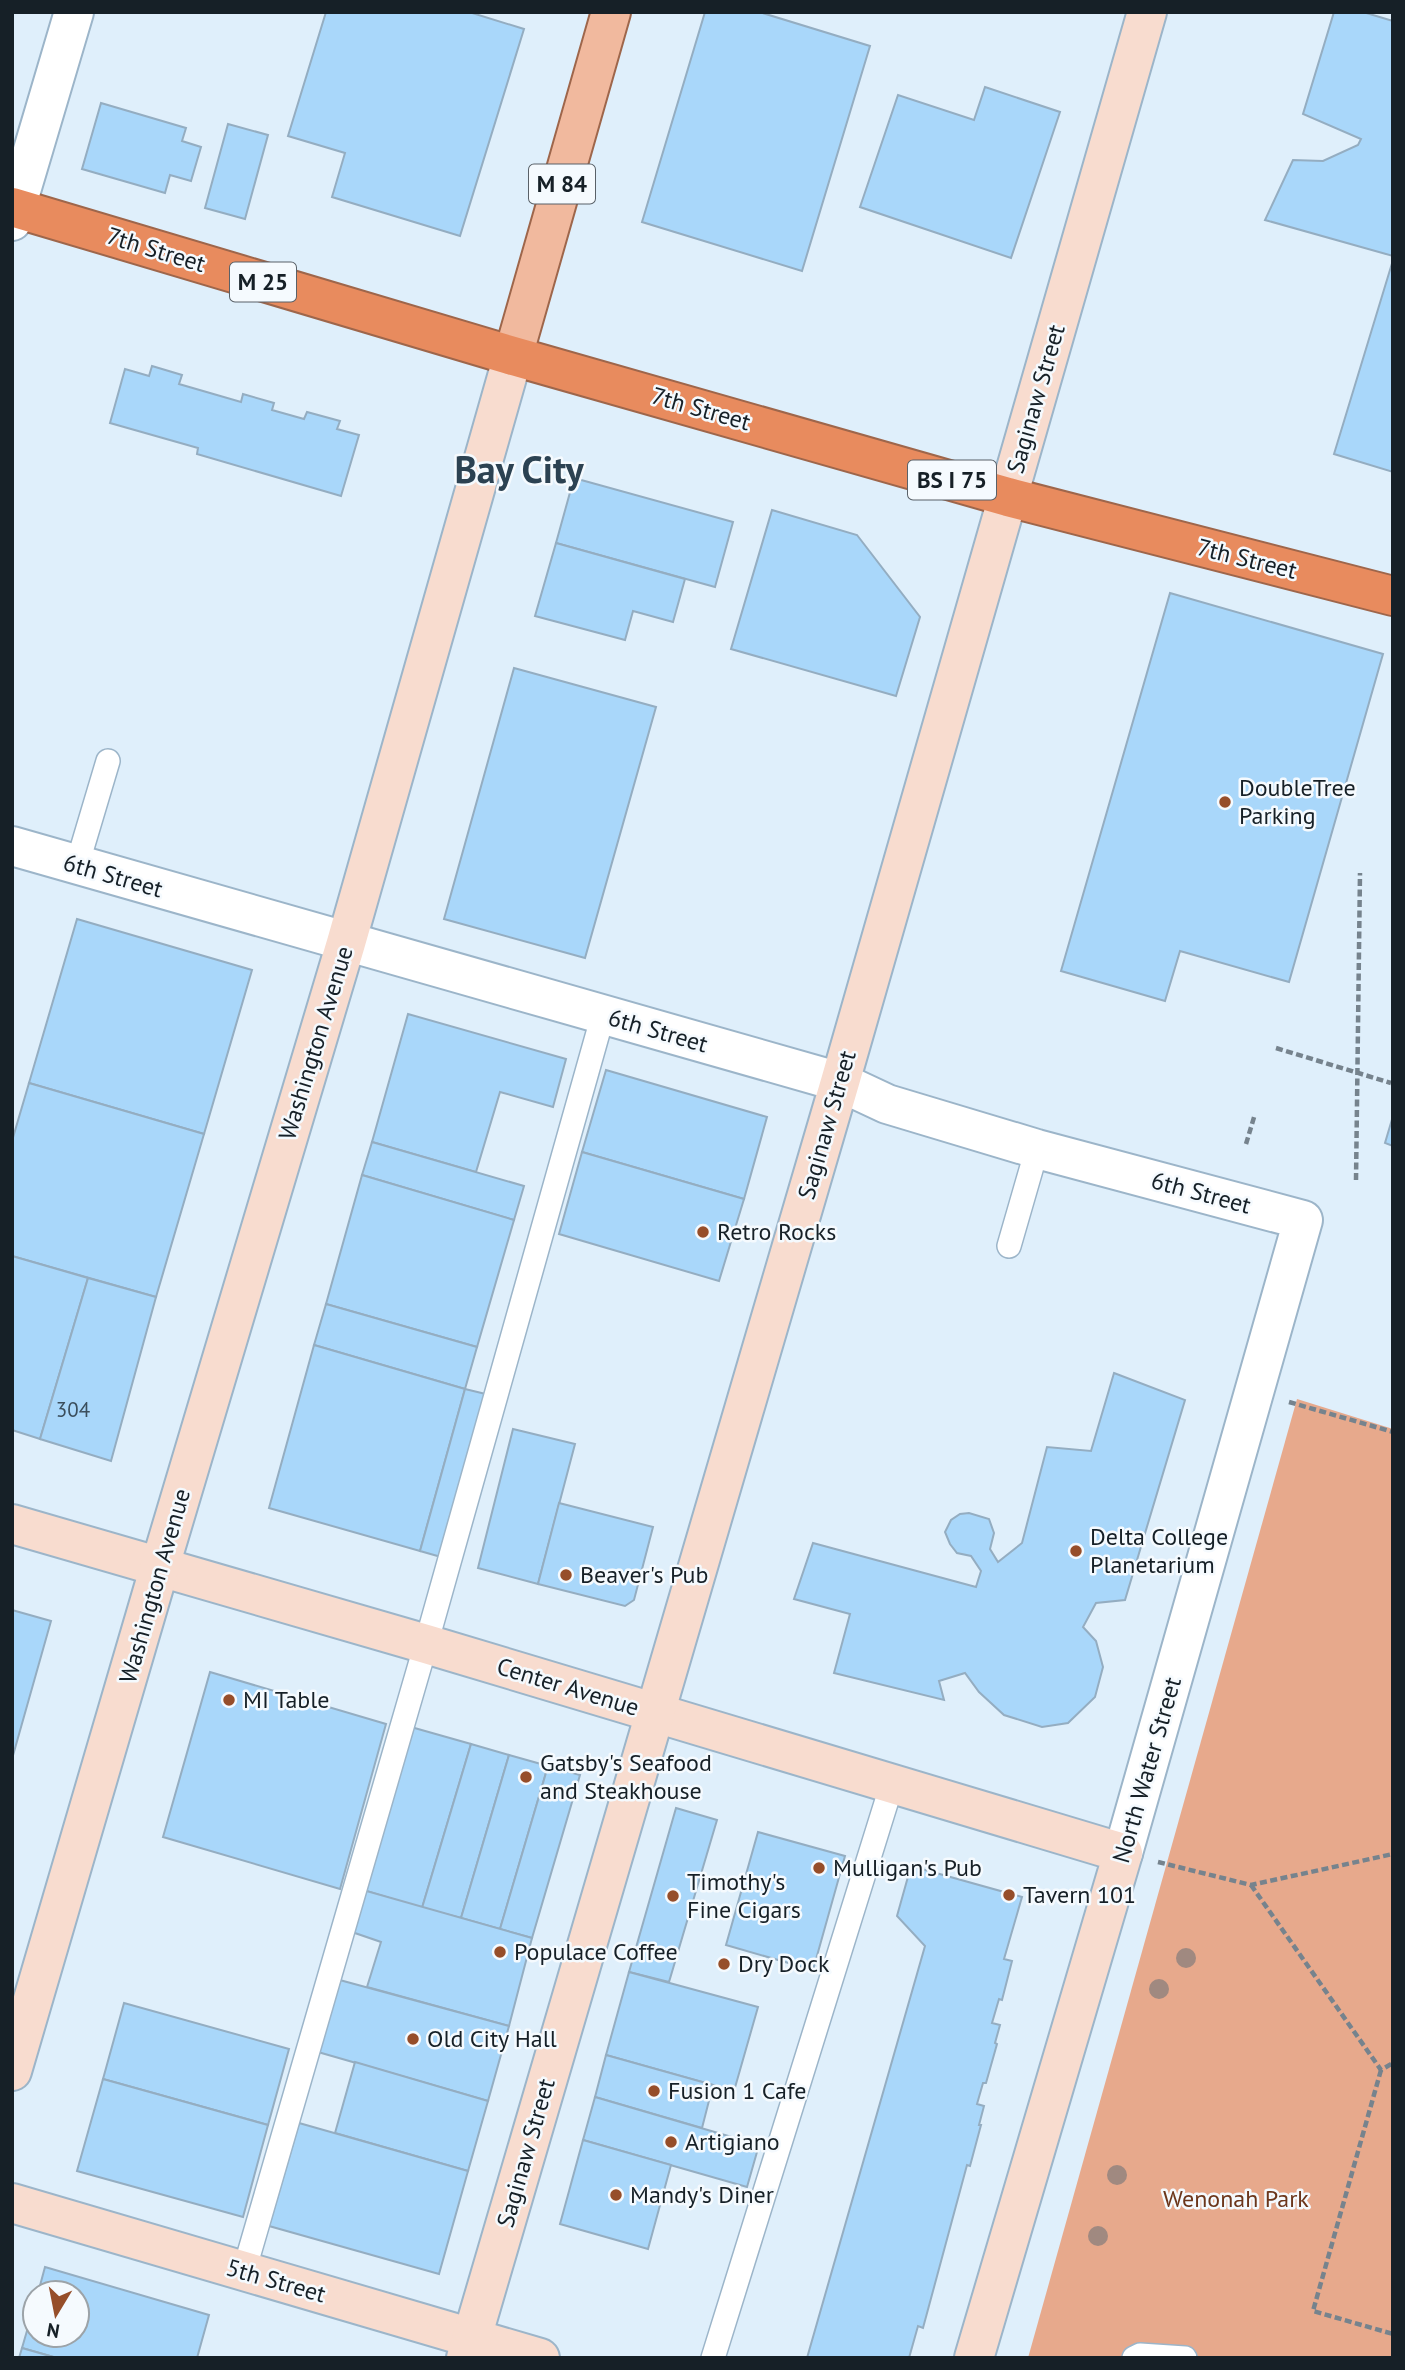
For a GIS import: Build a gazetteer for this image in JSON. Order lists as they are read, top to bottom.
{
  "streets": {
    "highway": ["7th Street", "M 25", "BS I 75"],
    "main road": ["M 84", "Washington Avenue"],
    "street": [
      "Saginaw Street",
      "6th Street",
      "Center Avenue",
      "North Water Street",
      "5th Street"
    ]
  },
  "crossings": [
    ["7th Street", "Saginaw Street"],
    ["7th Street", "Washington Avenue"],
    ["Saginaw Street", "6th Street"],
    ["Saginaw Street", "Center Avenue"],
    ["Saginaw Street", "5th Street"],
    ["6th Street", "Washington Avenue"],
    ["6th Street", "North Water Street"],
    ["Washington Avenue", "Center Avenue"],
    ["Center Avenue", "North Water Street"]
  ],
  "districts": ["Bay City"],
  "parks": ["Wenonah Park"],
  "places": [
    "DoubleTree Parking",
    "Retro Rocks",
    "Delta College Planetarium",
    "Beaver's Pub",
    "MI Table",
    "Gatsby's Seafood and Steakhouse",
    "Mulligan's Pub",
    "Tavern 101",
    "Timothy's Fine Cigars",
    "Populace Coffee",
    "Dry Dock",
    "Old City Hall",
    "Fusion 1 Cafe",
    "Artigiano",
    "Mandy's Diner"
  ],
  "house_numbers": ["304"],
  "north": "bottom"
}
